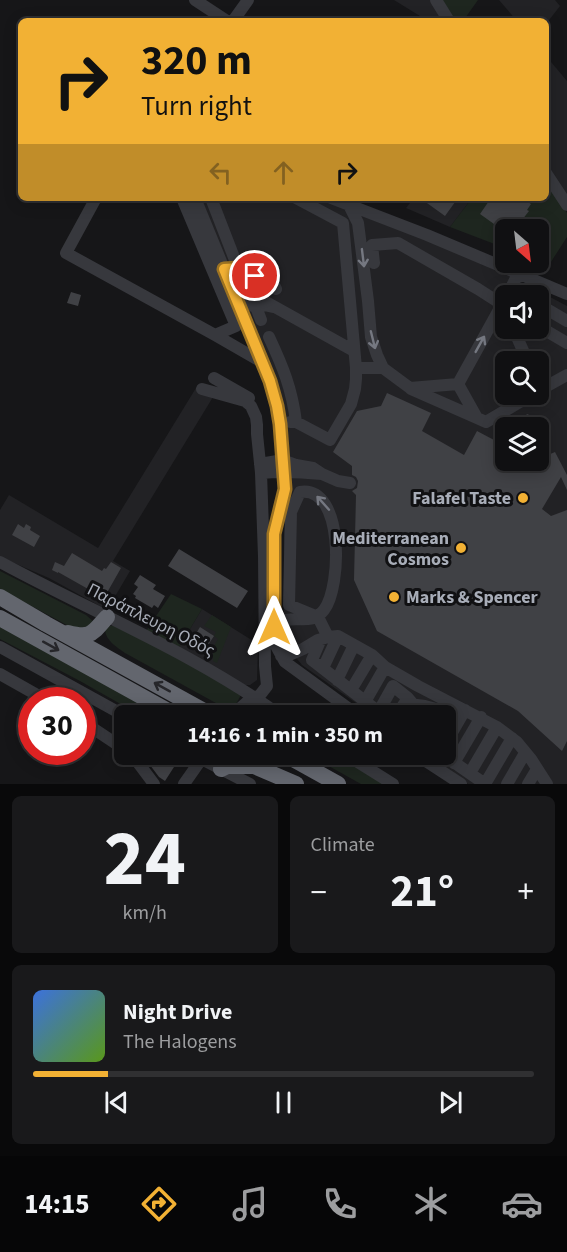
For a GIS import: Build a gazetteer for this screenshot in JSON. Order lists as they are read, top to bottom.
{
  "streets": {
    "street": ["Παράπλευρη Οδός"]
  },
  "places": ["Falafel Taste", "Mediterranean Cosmos", "Marks & Spencer"],
  "north": "bottom right",
  "page": {
    "turn": ["320 m", "Turn right"],
    "limit": "30",
    "trip": "14:16 · 1 min · 350 m",
    "tile": [
      ["24", "km/h"],
      "Climate"
    ],
    "heat": ["−", "21°", "+"],
    "song": ["Night Drive", "The Halogens"],
    "tabs": "14:15"
  }
}
